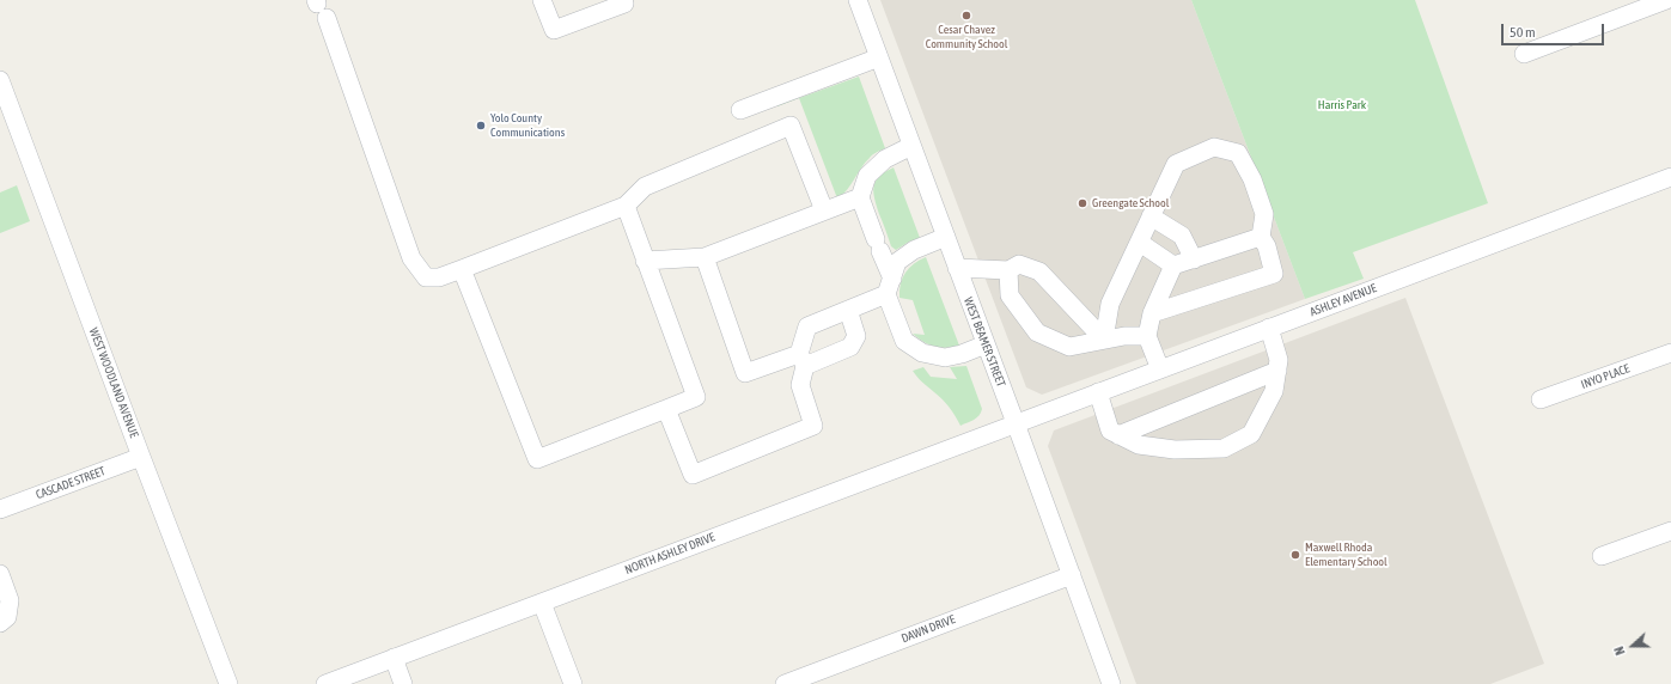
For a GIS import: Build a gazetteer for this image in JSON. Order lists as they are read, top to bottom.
{
  "streets": {
    "street": [
      "ASHLEY AVENUE",
      "WEST BEAMER STREET",
      "INYO PLACE",
      "WEST WOODLAND AVENUE",
      "CASCADE STREET",
      "NORTH ASHLEY DRIVE",
      "DAWN DRIVE"
    ]
  },
  "crossings": [
    ["ASHLEY AVENUE", "WEST BEAMER STREET"],
    ["ASHLEY AVENUE", "NORTH ASHLEY DRIVE"],
    ["WEST BEAMER STREET", "NORTH ASHLEY DRIVE"],
    ["WEST BEAMER STREET", "DAWN DRIVE"],
    ["WEST WOODLAND AVENUE", "CASCADE STREET"]
  ],
  "parks": ["Harris Park"],
  "places": [
    "Cesar Chavez Community School",
    "Yolo County Communications",
    "Greengate School",
    "Maxwell Rhoda Elementary School"
  ],
  "scale_bar": "50 m",
  "north": "left"
}
